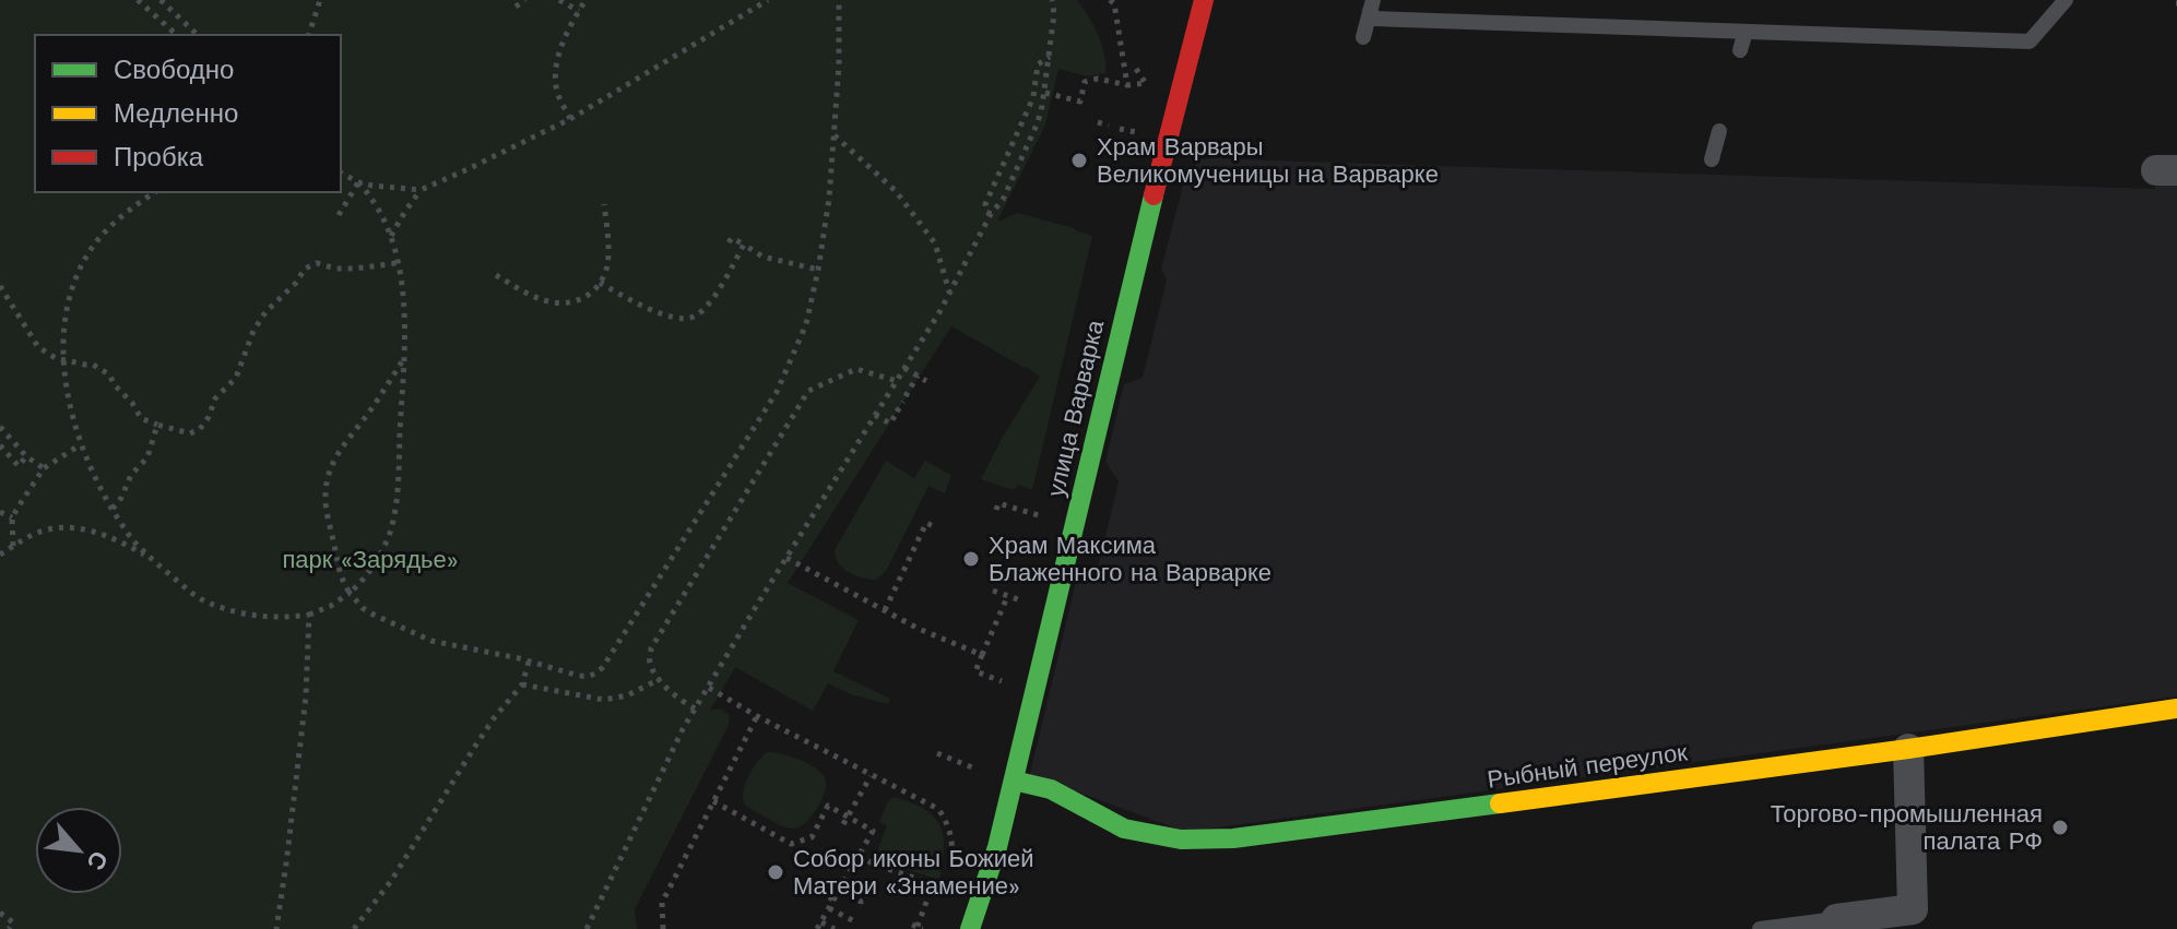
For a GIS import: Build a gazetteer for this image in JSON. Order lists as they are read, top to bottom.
{
  "streets": {
    "street": ["улица Варварка", "Рыбный переулок"]
  },
  "crossings": [
    ["улица Варварка", "Рыбный переулок"]
  ],
  "parks": ["парк «Зарядье»"],
  "places": [
    "Храм Варвары Великомученицы на Варварке",
    "Храм Максима Блаженного на Варварке",
    "Торгово-промышленная палата РФ",
    "Собор иконы Божией Матери «Знамение»"
  ],
  "legend": ["Свободно", "Медленно", "Пробка"],
  "north": "bottom right"
}
